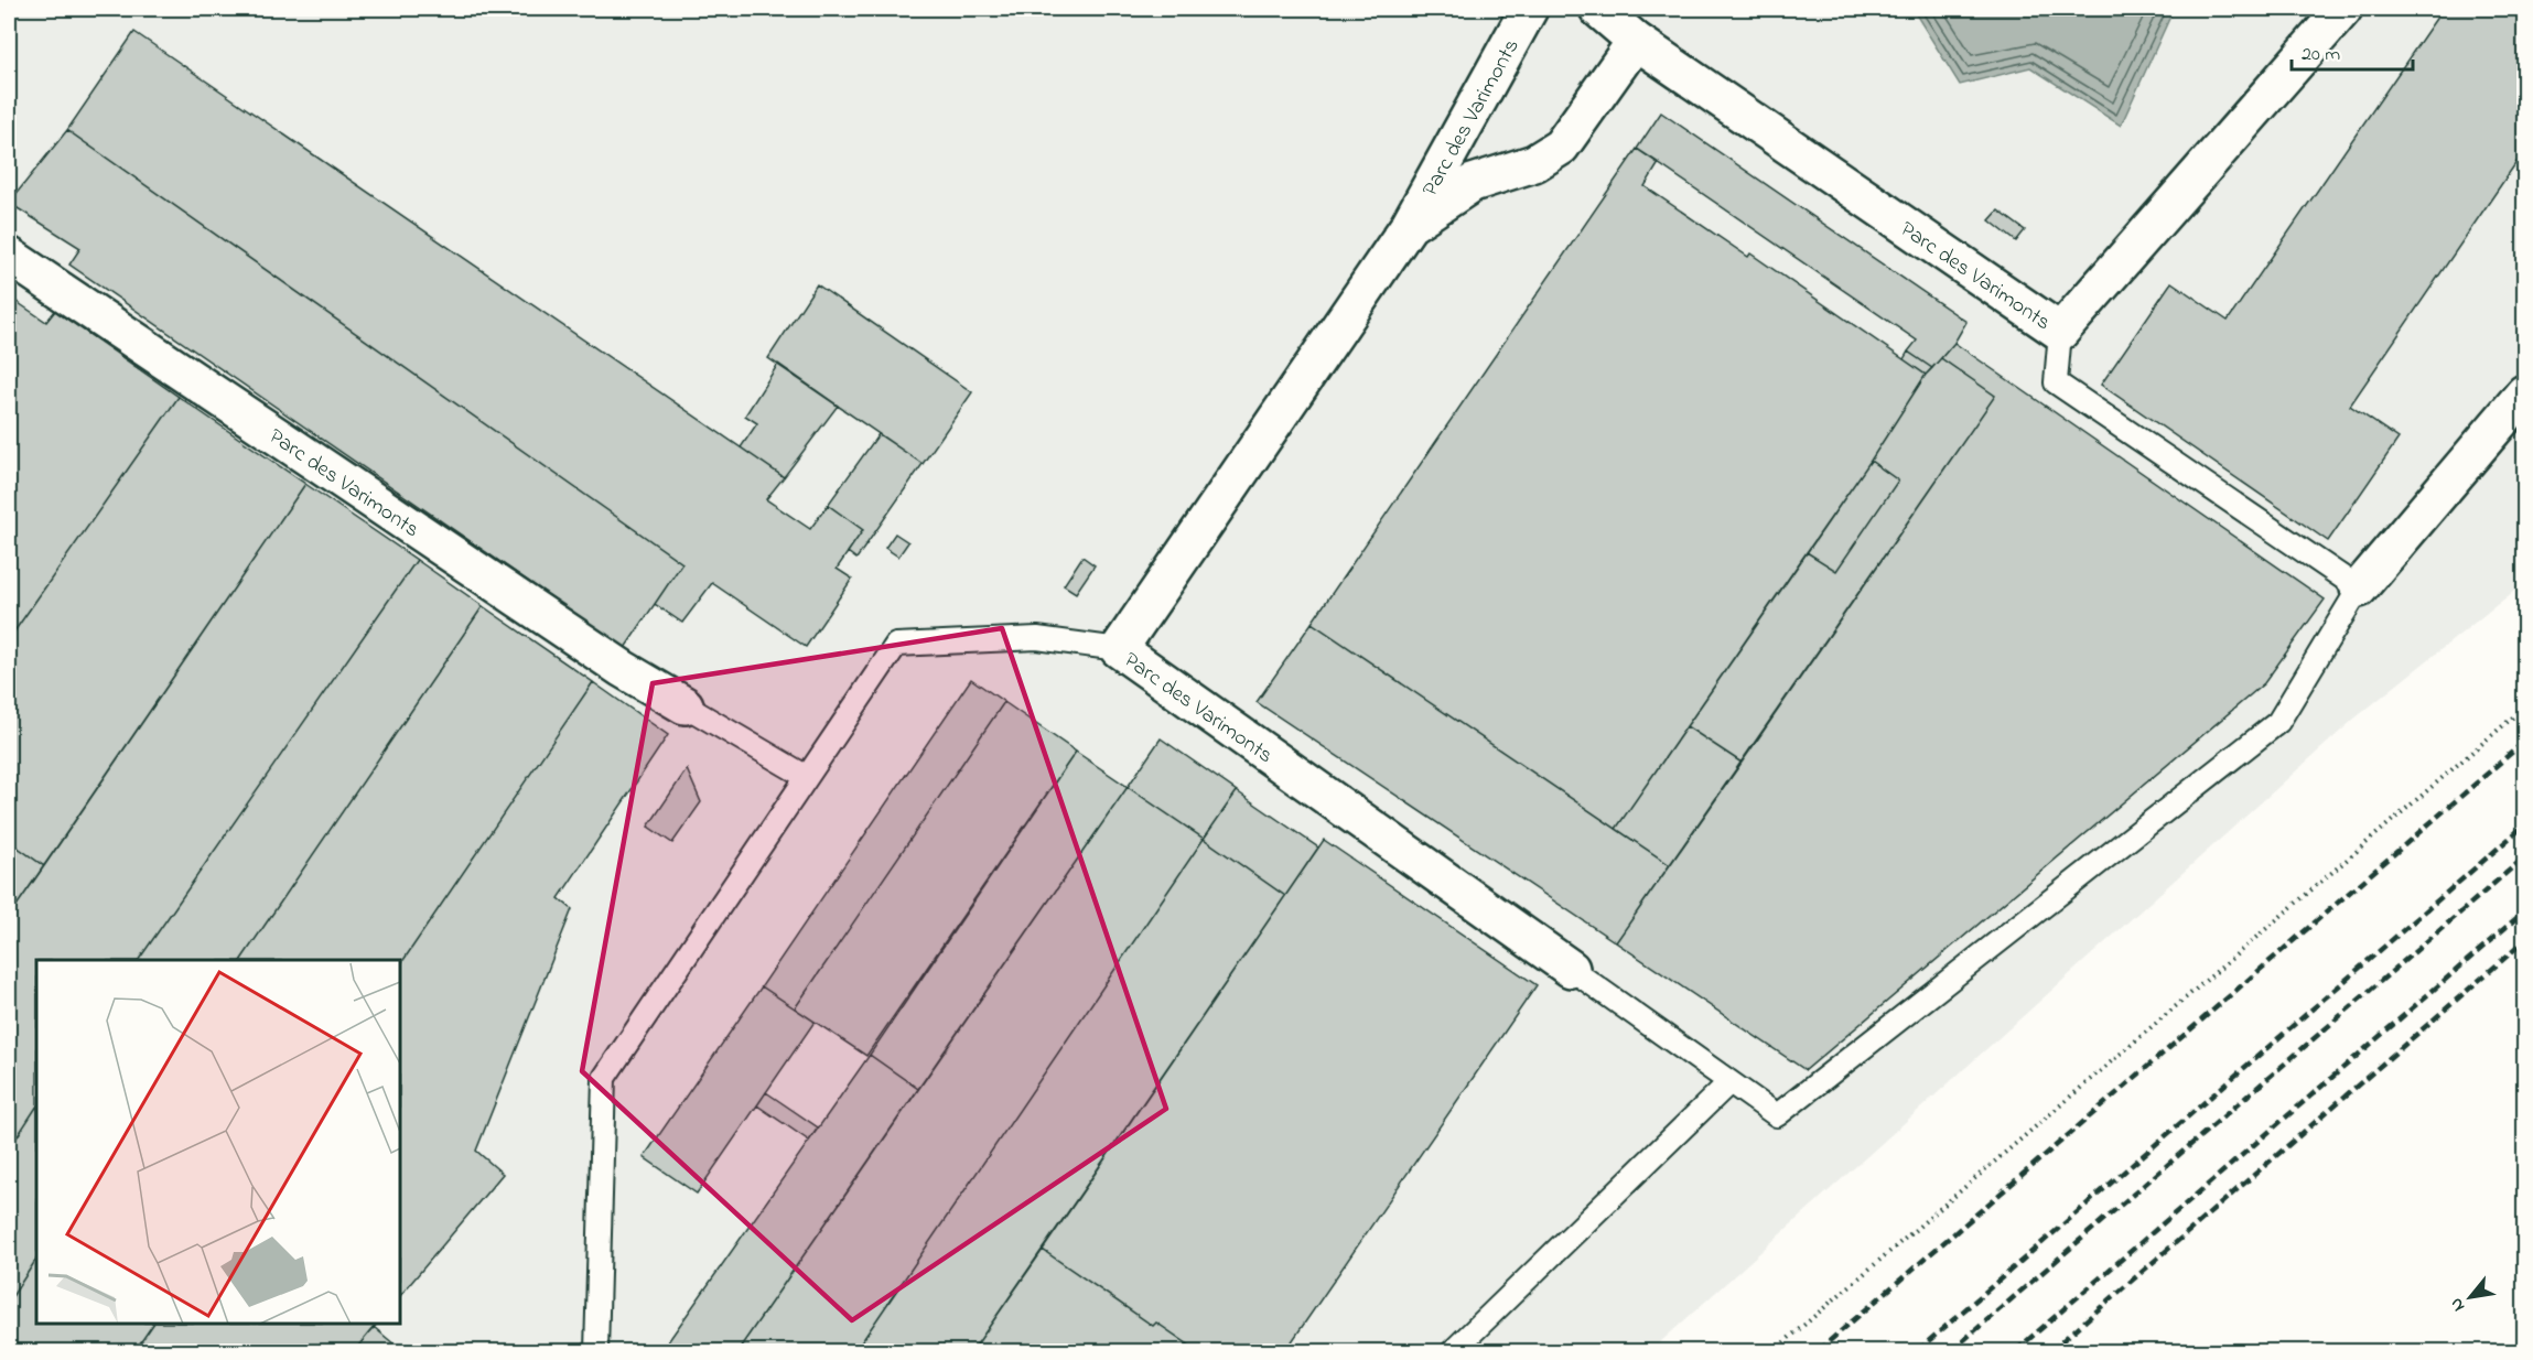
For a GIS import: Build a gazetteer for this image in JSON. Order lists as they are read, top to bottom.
{
  "streets": {
    "street": ["Parc des Varimonts"]
  },
  "scale_bar": "20 m",
  "north": "bottom left"
}
